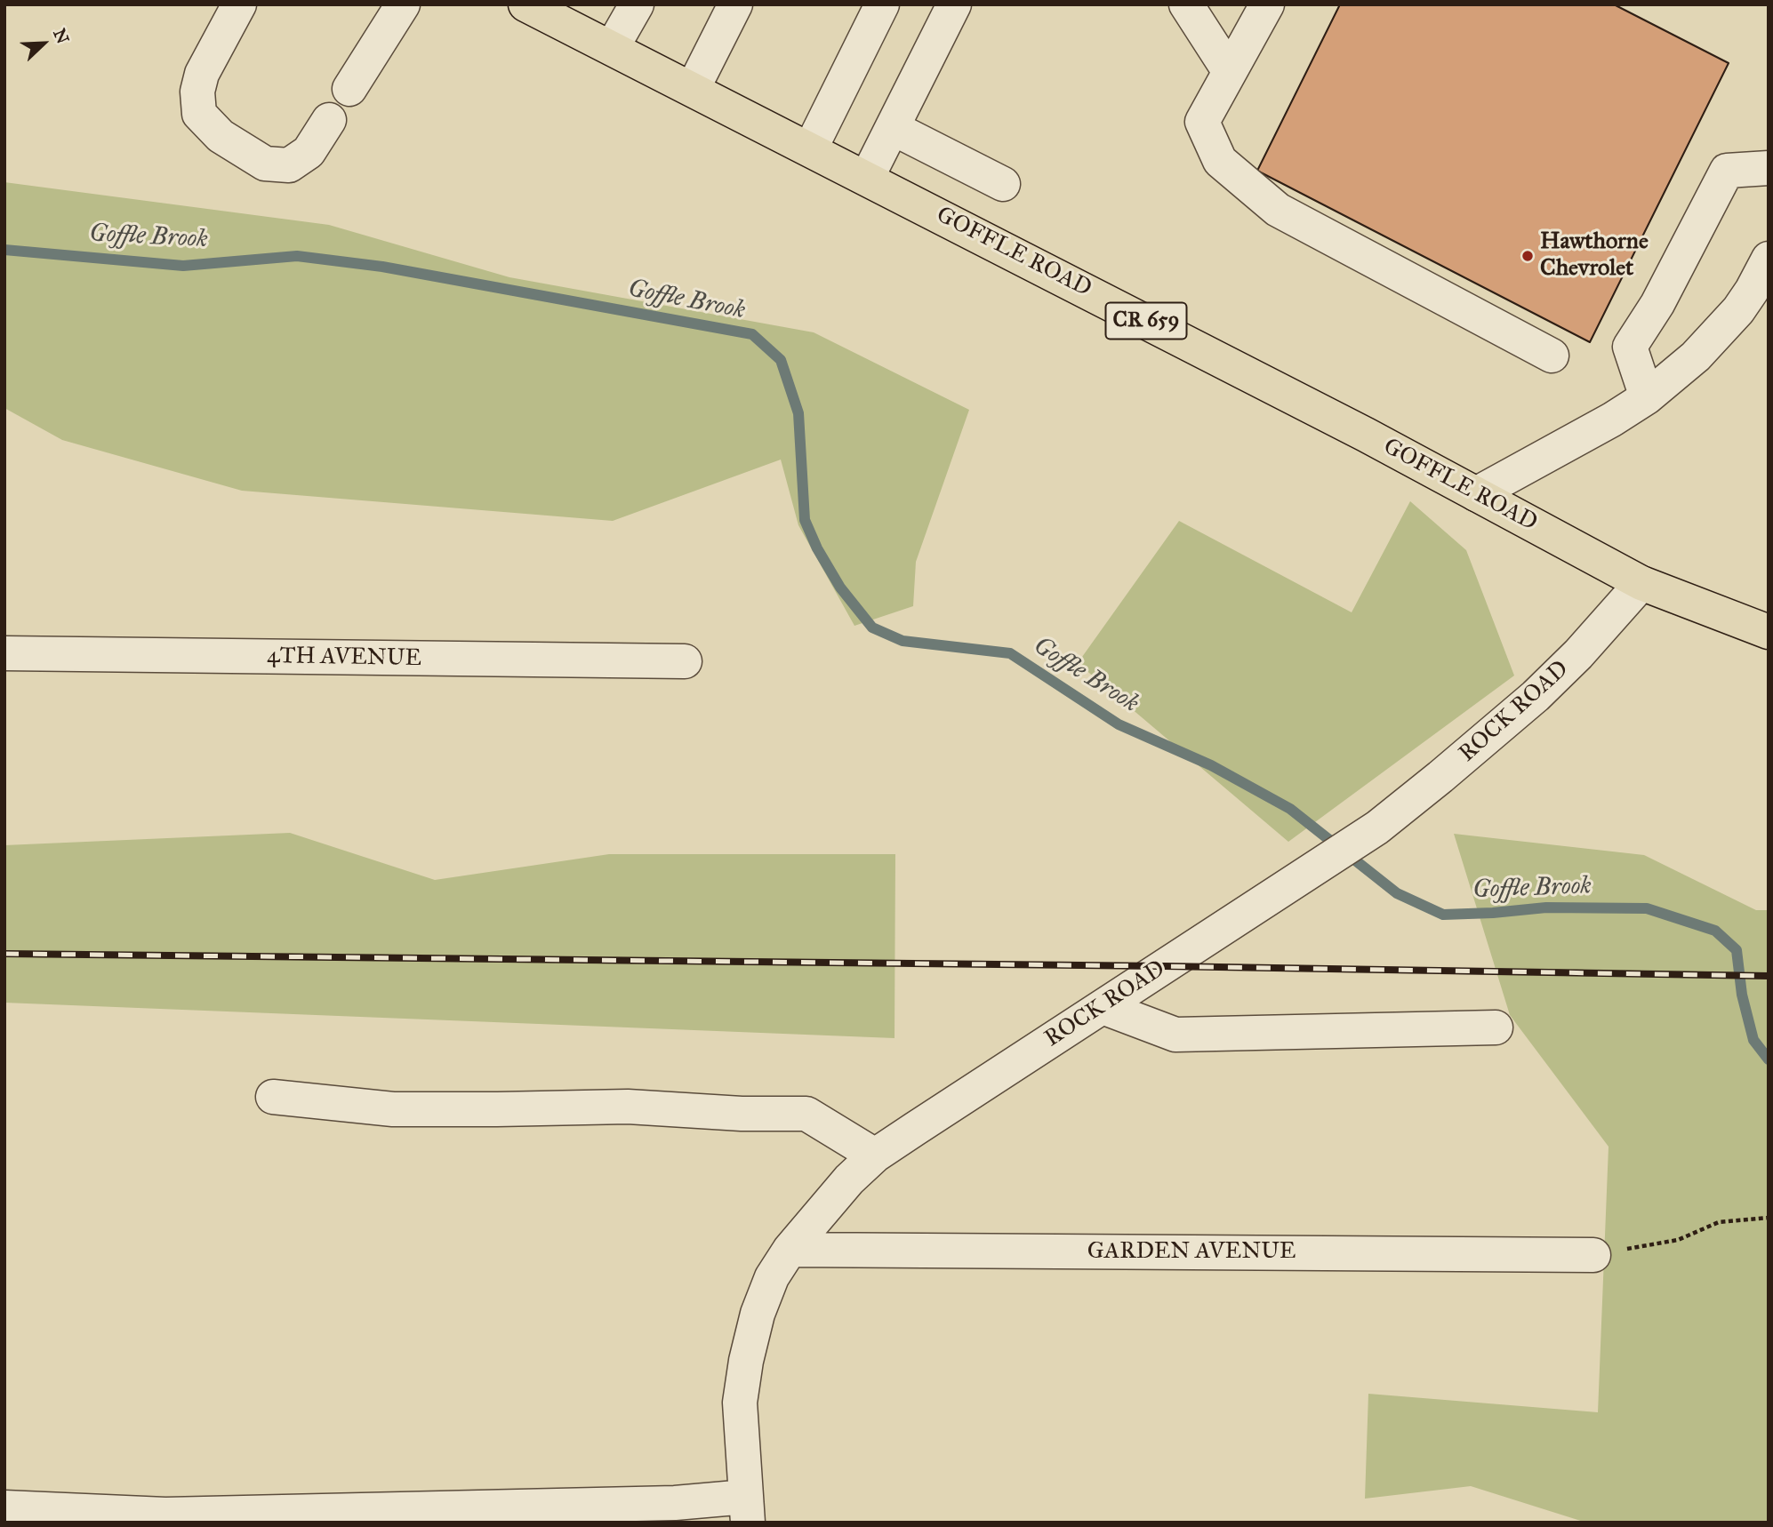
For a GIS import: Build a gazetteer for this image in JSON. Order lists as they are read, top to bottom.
{
  "streets": {
    "main road": ["GOFFLE ROAD", "CR 659"],
    "street": ["4TH AVENUE", "ROCK ROAD", "GARDEN AVENUE"]
  },
  "crossings": [
    ["GOFFLE ROAD", "ROCK ROAD"],
    ["ROCK ROAD", "GARDEN AVENUE"]
  ],
  "water": ["Goffle Brook"],
  "places": ["Hawthorne Chevrolet"],
  "north": "top right"
}
